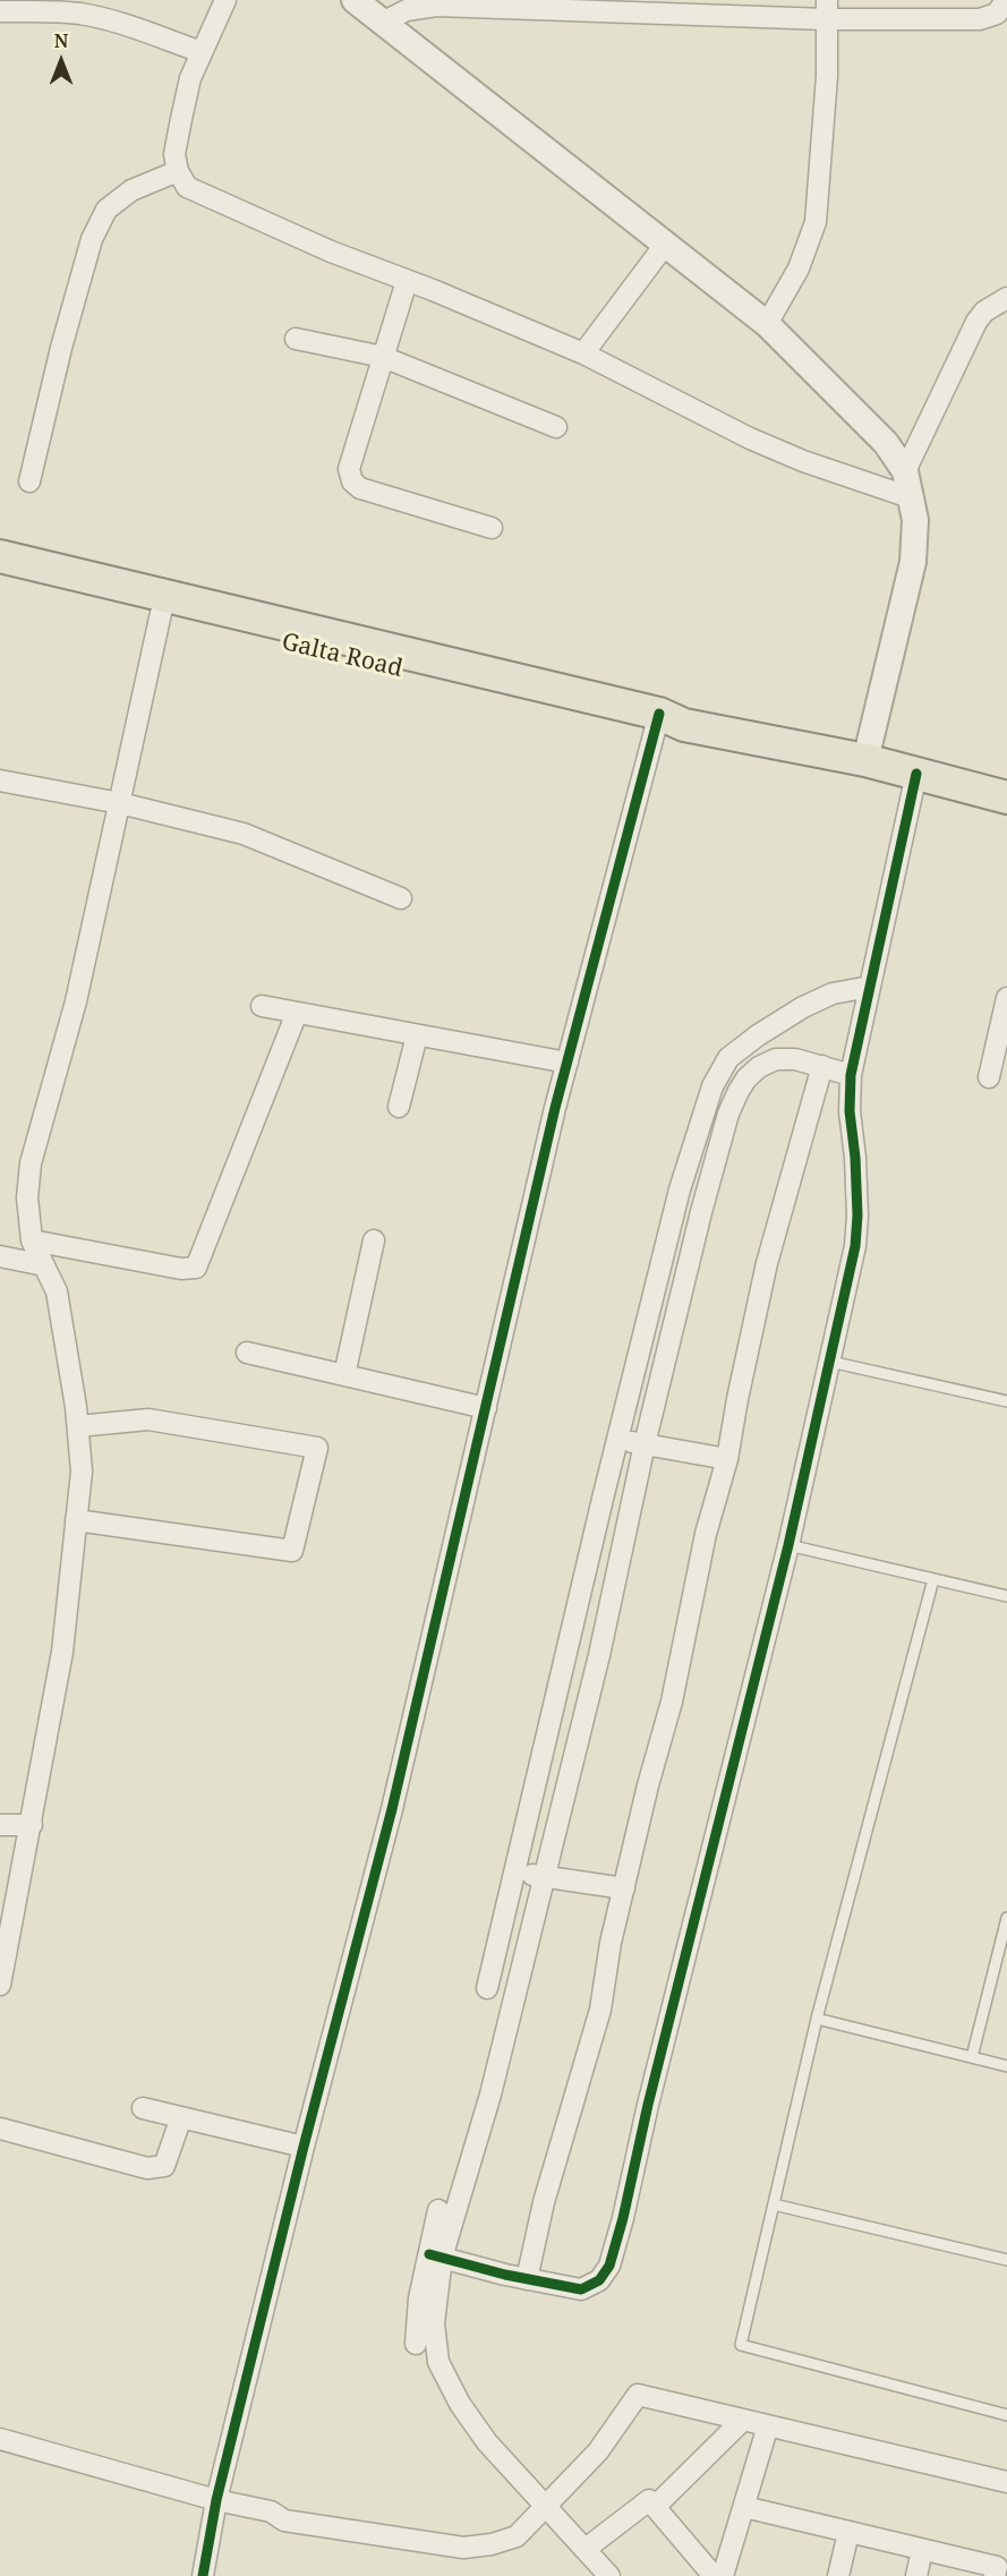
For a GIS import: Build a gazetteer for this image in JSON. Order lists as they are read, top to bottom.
{
  "streets": {
    "main road": ["Galta Road"]
  },
  "north": "top"
}
